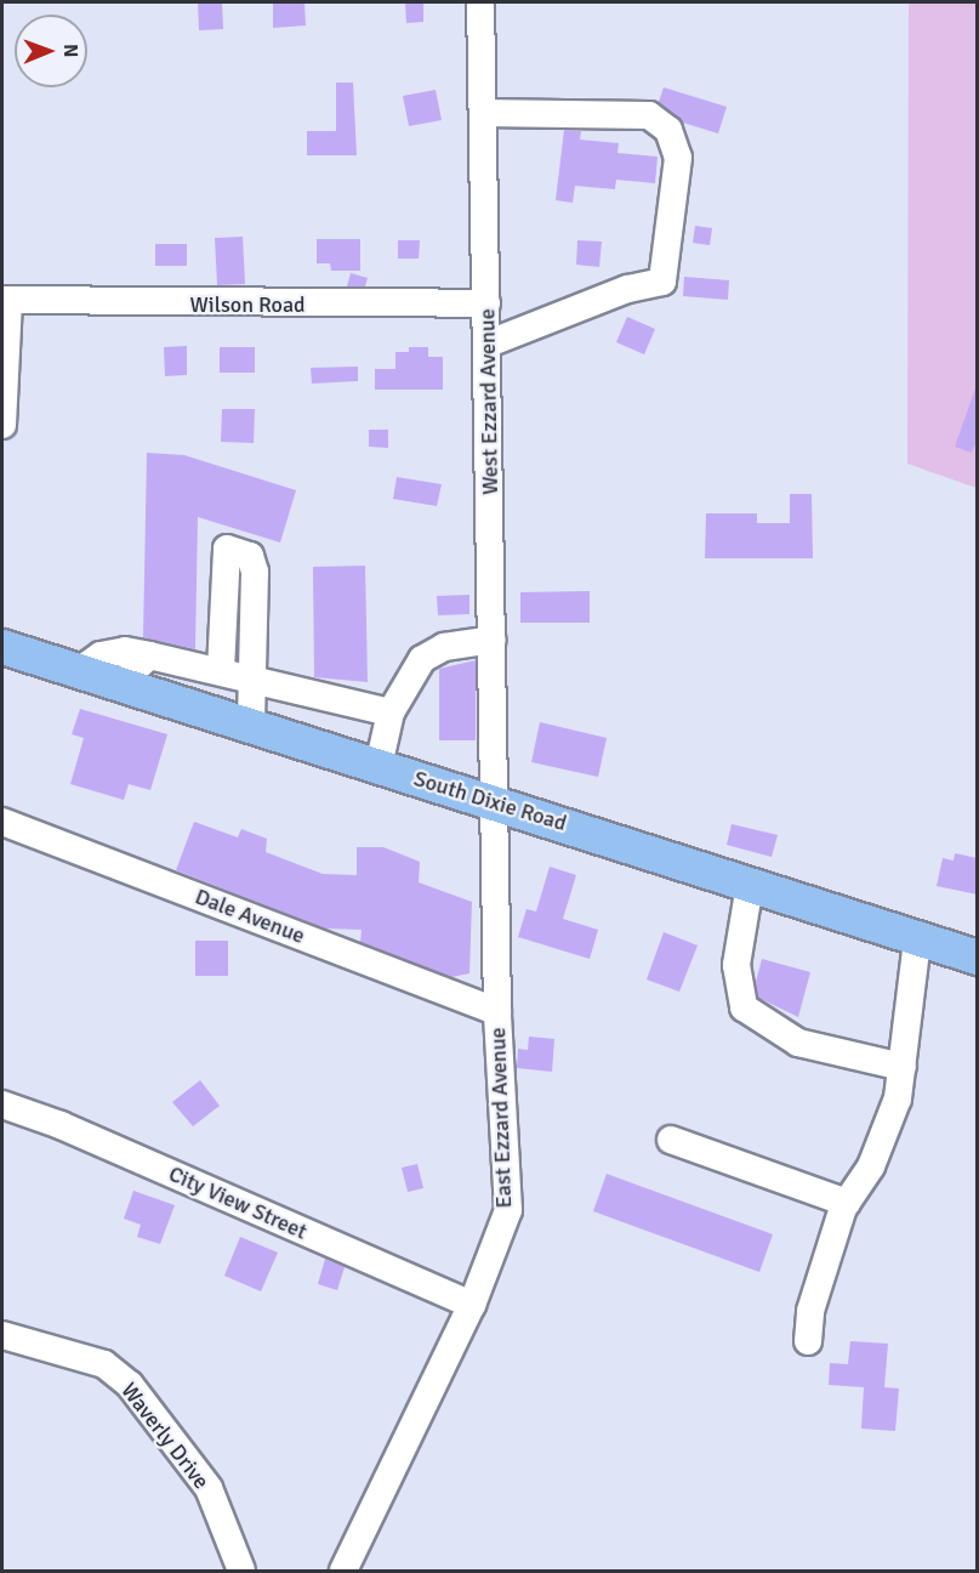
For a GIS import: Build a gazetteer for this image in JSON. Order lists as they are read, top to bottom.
{
  "streets": {
    "main road": ["South Dixie Road"],
    "street": [
      "Wilson Road",
      "West Ezzard Avenue",
      "Dale Avenue",
      "East Ezzard Avenue",
      "City View Street",
      "Waverly Drive"
    ]
  },
  "crossings": [
    ["Wilson Road", "West Ezzard Avenue"],
    ["West Ezzard Avenue", "South Dixie Road"],
    ["West Ezzard Avenue", "East Ezzard Avenue"],
    ["South Dixie Road", "East Ezzard Avenue"],
    ["Dale Avenue", "East Ezzard Avenue"],
    ["East Ezzard Avenue", "City View Street"]
  ],
  "north": "right"
}
